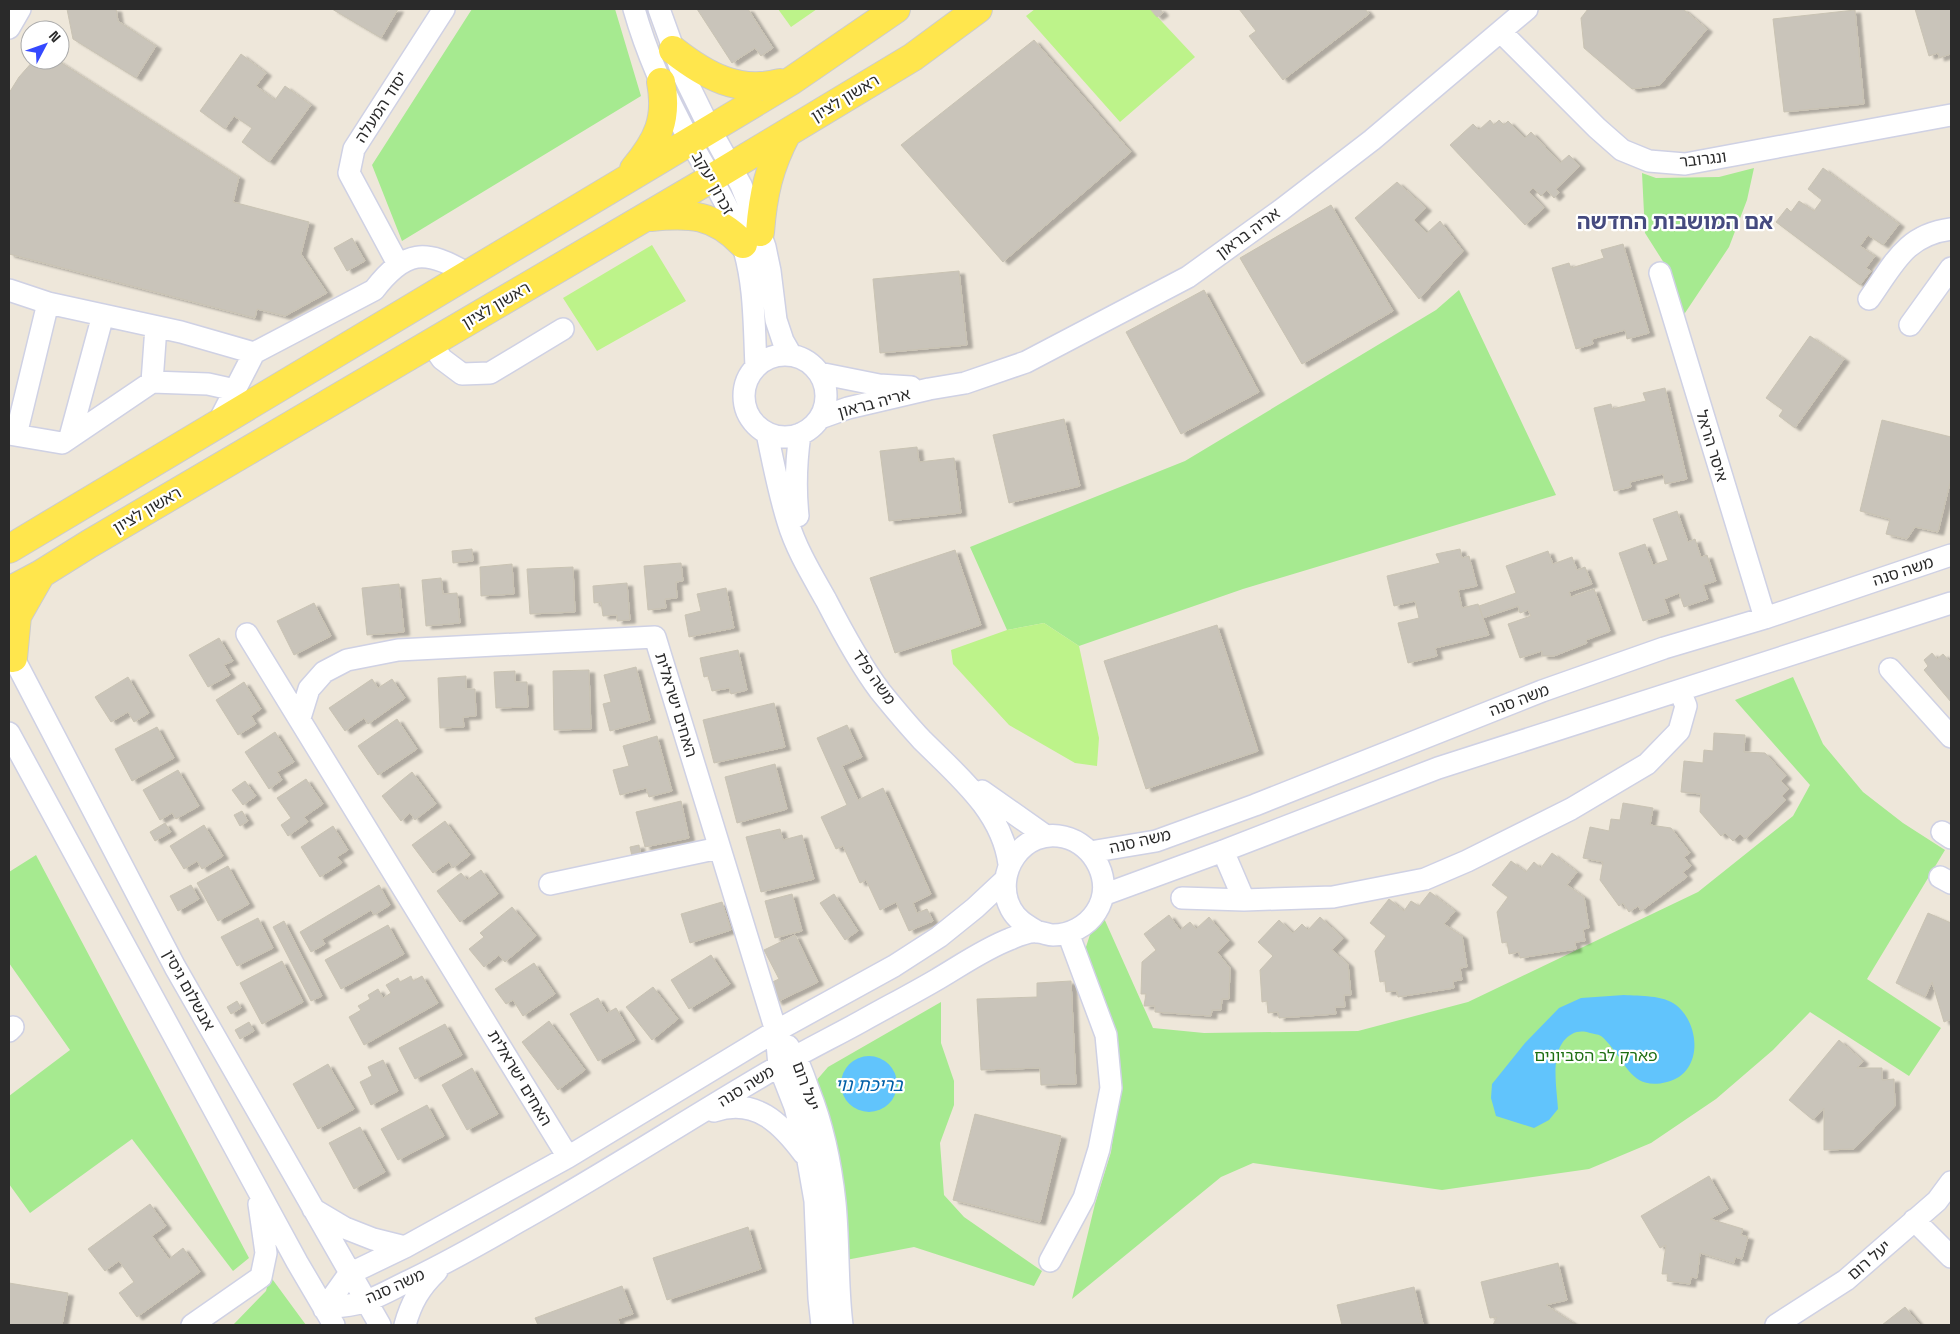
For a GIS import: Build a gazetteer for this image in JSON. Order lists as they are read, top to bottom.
{
  "streets": {
    "main road": ["ראשון לציון"],
    "street": [
      "יסוד המעלה",
      "ונגרובר",
      "זכרון יעקב",
      "אריה בראון",
      "איסר הראל",
      "משה סנה",
      "משה פלד",
      "האחים ישראלית",
      "אבשלום גיסין",
      "יעל רום"
    ]
  },
  "crossings": [
    ["ראשון לציון", "זכרון יעקב"],
    ["ונגרובר", "אריה בראון"],
    ["זכרון יעקב", "אריה בראון"],
    ["זכרון יעקב", "משה פלד"],
    ["אריה בראון", "משה פלד"],
    ["איסר הראל", "משה סנה"],
    ["משה סנה", "משה פלד"],
    ["משה סנה", "האחים ישראלית"],
    ["משה סנה", "אבשלום גיסין"],
    ["משה סנה", "יעל רום"],
    ["האחים ישראלית", "יעל רום"]
  ],
  "districts": ["אם המושבות החדשה"],
  "water": ["בריכת נוי"],
  "parks": ["פארק לב הסביונים"],
  "north": "top right"
}
